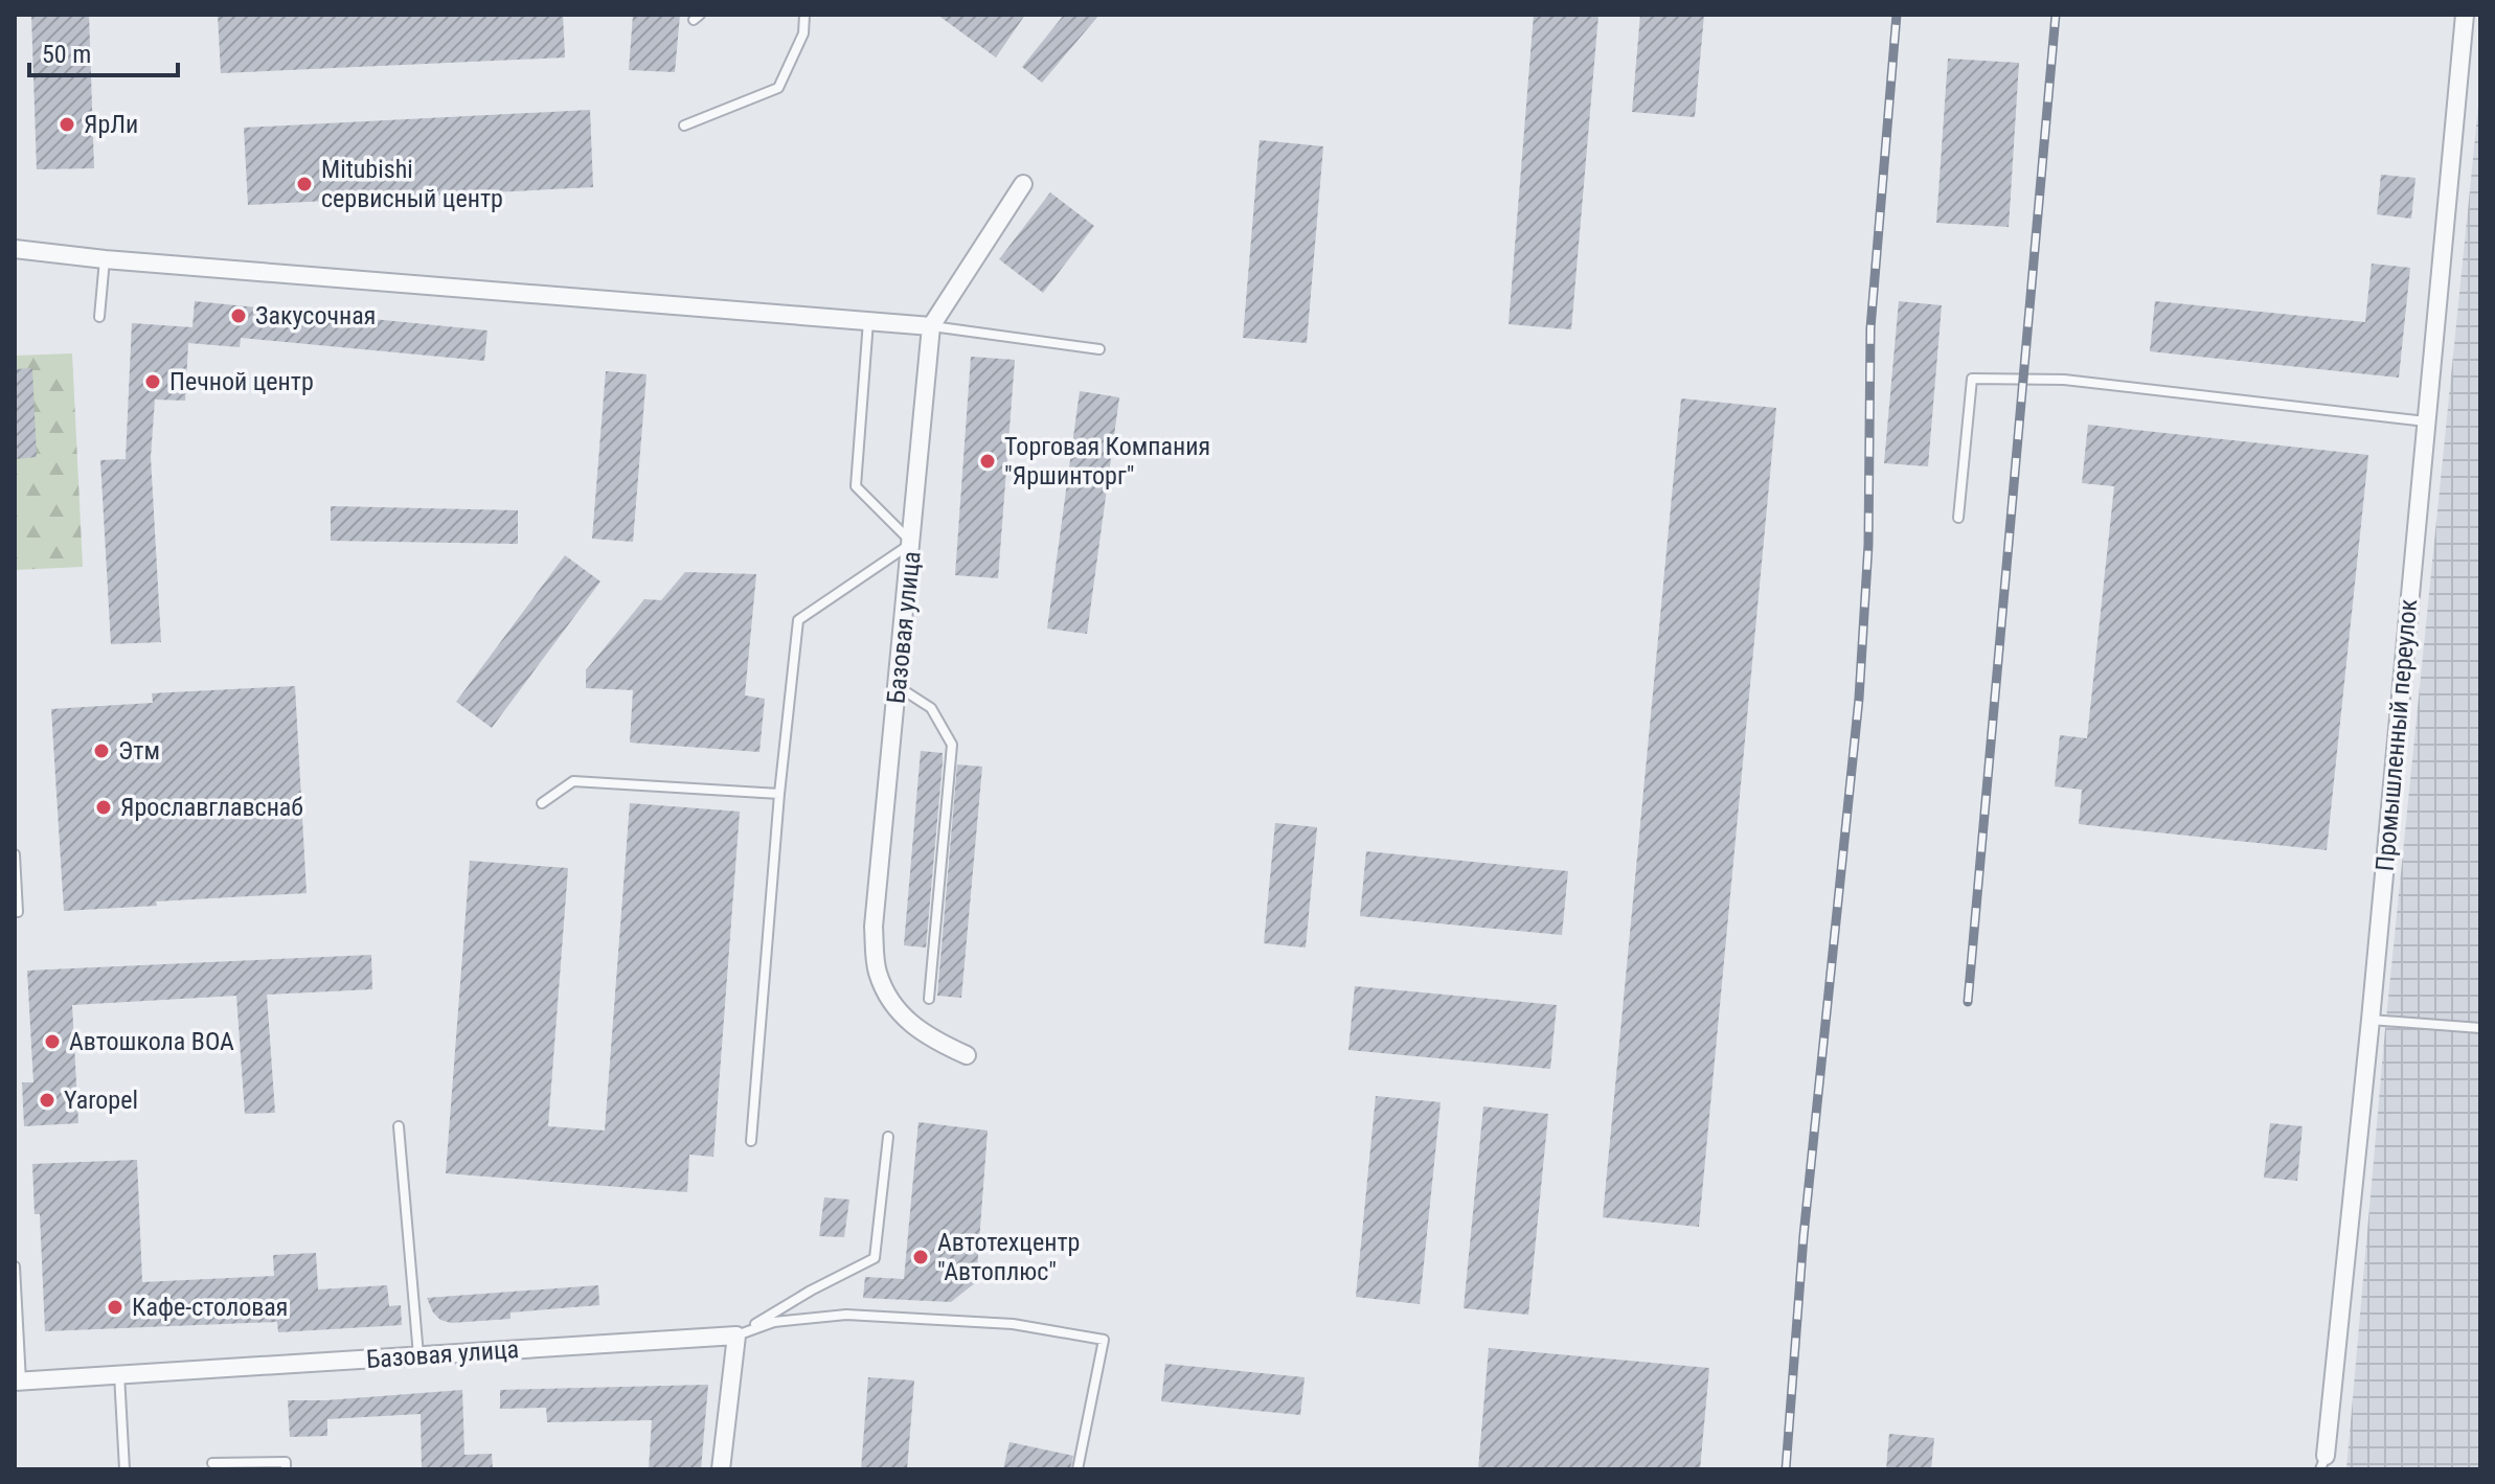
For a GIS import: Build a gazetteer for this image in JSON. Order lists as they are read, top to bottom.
{
  "streets": {
    "street": ["Базовая улица", "Промышленный переулок"]
  },
  "places": [
    "ЯрЛи",
    "Mitubishi сервисный центр",
    "Закусочная",
    "Печной центр",
    "Торговая Компания \"Яршинторг\"",
    "Этм",
    "Ярославглавснаб",
    "Автошкола ВОА",
    "Yaropel",
    "Автотехцентр \"Автоплюс\"",
    "Кафе-столовая"
  ],
  "scale_bar": "50 m"
}
